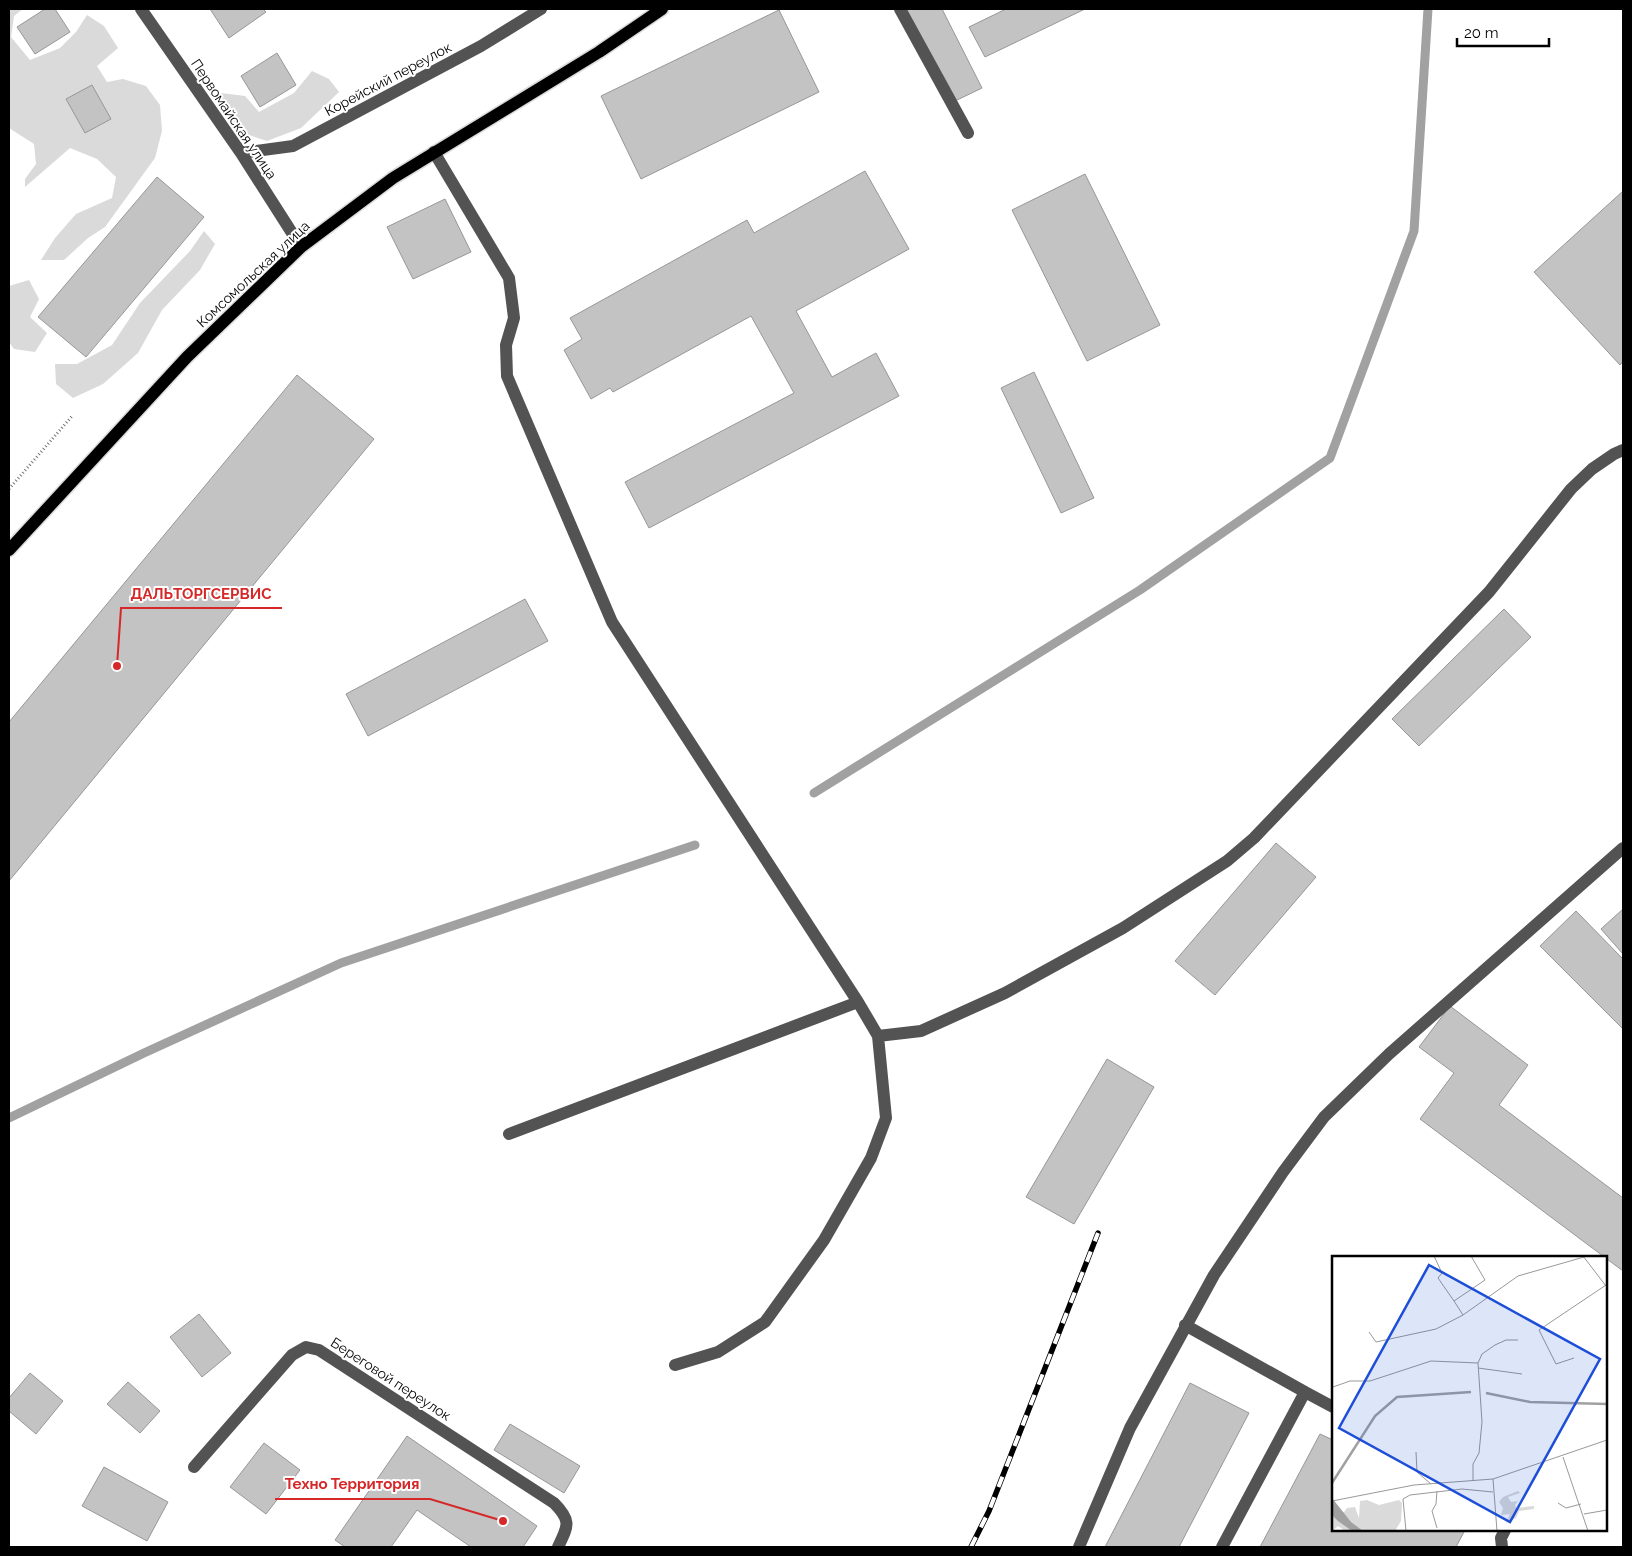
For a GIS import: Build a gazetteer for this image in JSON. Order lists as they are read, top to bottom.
{
  "streets": {
    "main road": ["Комсомольская улица"],
    "street": ["Корейский переулок", "Первомайская улица", "Береговой переулок"]
  },
  "crossings": [
    ["Корейский переулок", "Первомайская улица"],
    ["Первомайская улица", "Комсомольская улица"]
  ],
  "places": ["ДАЛЬТОРГСЕРВИС", "Техно Территория"],
  "scale_bar": "20 m"
}
